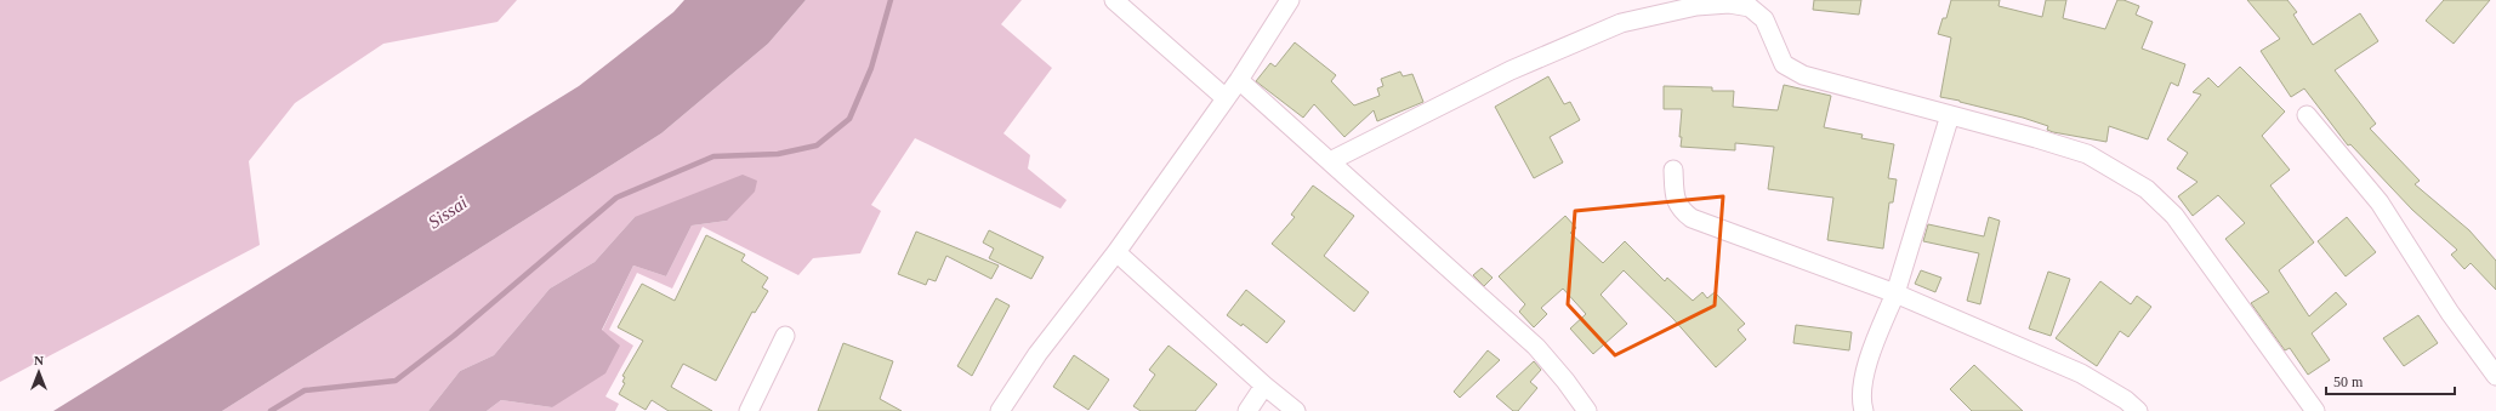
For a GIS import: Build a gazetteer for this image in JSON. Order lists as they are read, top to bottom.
{
  "water": ["Sissai"],
  "scale_bar": "50 m",
  "north": "top"
}
